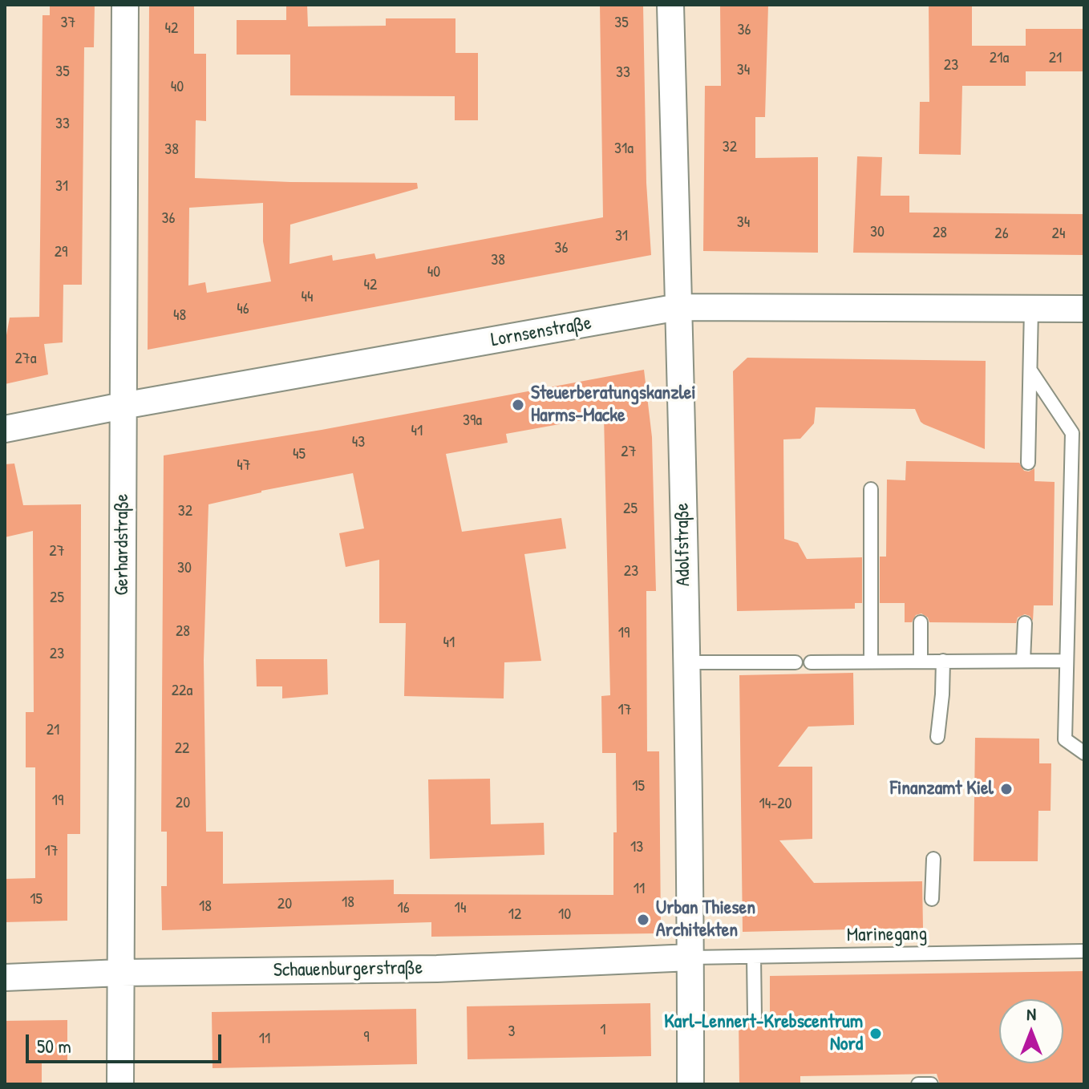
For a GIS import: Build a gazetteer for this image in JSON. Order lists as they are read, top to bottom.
{
  "streets": {
    "street": [
      "Lornsenstraße",
      "Gerhardstraße",
      "Adolfstraße",
      "Schauenburgerstraße"
    ],
    "lane": ["Marinegang"]
  },
  "crossings": [
    ["Lornsenstraße", "Gerhardstraße"],
    ["Lornsenstraße", "Adolfstraße"],
    ["Gerhardstraße", "Schauenburgerstraße"],
    ["Adolfstraße", "Marinegang"],
    ["Adolfstraße", "Schauenburgerstraße"],
    ["Marinegang", "Schauenburgerstraße"]
  ],
  "places": [
    "Steuerberatungskanzlei Harms-Macke",
    "Finanzamt Kiel",
    "Urban Thiesen Architekten",
    "Karl-Lennert-Krebscentrum Nord"
  ],
  "house_numbers": [
    "37",
    "35",
    "42",
    "36",
    "21a",
    "21",
    "23",
    "34",
    "35",
    "33",
    "40",
    "33",
    "32",
    "31a",
    "38",
    "31",
    "36",
    "34",
    "30",
    "28",
    "26",
    "24",
    "31",
    "36",
    "29",
    "38",
    "40",
    "42",
    "44",
    "46",
    "48",
    "27a",
    "39a",
    "41",
    "43",
    "27",
    "45",
    "47",
    "25",
    "32",
    "27",
    "30",
    "23",
    "25",
    "28",
    "19",
    "41",
    "23",
    "22a",
    "17",
    "21",
    "22",
    "15",
    "19",
    "20",
    "14-20",
    "13",
    "17",
    "11",
    "15",
    "18",
    "20",
    "18",
    "16",
    "14",
    "12",
    "10",
    "1",
    "3",
    "9",
    "11"
  ],
  "scale_bar": "50 m",
  "north": "top"
}
